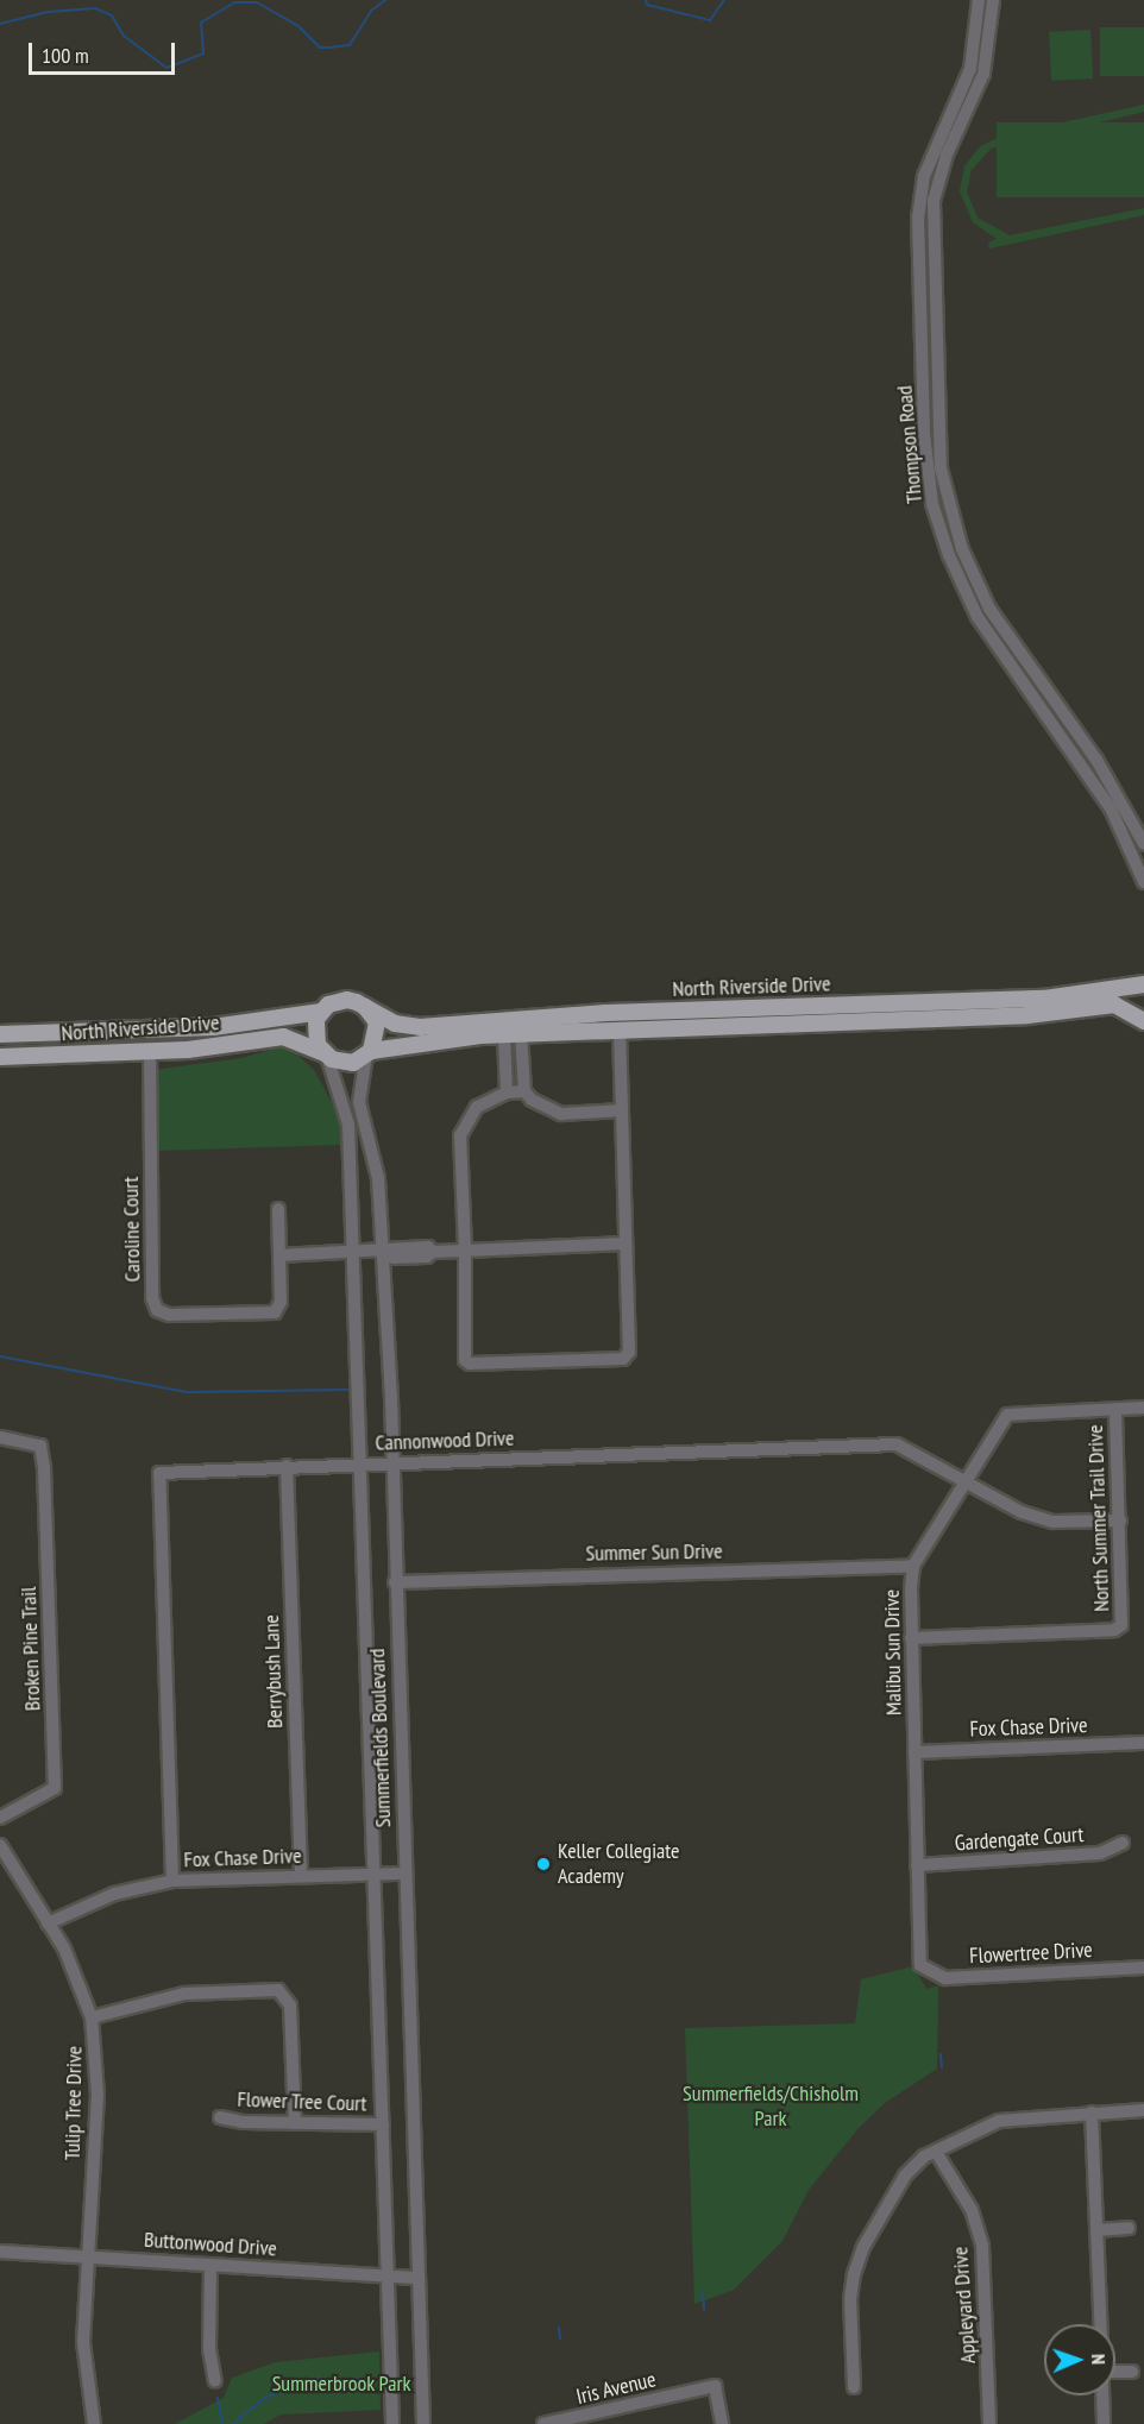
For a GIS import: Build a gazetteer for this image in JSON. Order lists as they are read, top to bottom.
{
  "streets": {
    "main road": ["North Riverside Drive"],
    "street": [
      "Thompson Road",
      "Caroline Court",
      "Cannonwood Drive",
      "North Summer Trail Drive",
      "Summer Sun Drive",
      "Broken Pine Trail",
      "Malibu Sun Drive",
      "Berrybush Lane",
      "Fox Chase Drive",
      "Summerfields Boulevard",
      "Gardengate Court",
      "Flowertree Drive",
      "Flower Tree Court",
      "Tulip Tree Drive",
      "Buttonwood Drive",
      "Appleyard Drive",
      "Iris Avenue"
    ]
  },
  "crossings": [
    ["North Riverside Drive", "Caroline Court"],
    ["North Riverside Drive", "Summerfields Boulevard"],
    ["Cannonwood Drive", "North Summer Trail Drive"],
    ["Cannonwood Drive", "Malibu Sun Drive"],
    ["Cannonwood Drive", "Berrybush Lane"],
    ["Cannonwood Drive", "Fox Chase Drive"],
    ["Cannonwood Drive", "Summerfields Boulevard"],
    ["North Summer Trail Drive", "Malibu Sun Drive"],
    ["Summer Sun Drive", "Malibu Sun Drive"],
    ["Summer Sun Drive", "Summerfields Boulevard"],
    ["Malibu Sun Drive", "Fox Chase Drive"],
    ["Malibu Sun Drive", "Gardengate Court"],
    ["Malibu Sun Drive", "Flowertree Drive"],
    ["Berrybush Lane", "Fox Chase Drive"],
    ["Fox Chase Drive", "Summerfields Boulevard"],
    ["Fox Chase Drive", "Tulip Tree Drive"],
    ["Summerfields Boulevard", "Flower Tree Court"],
    ["Summerfields Boulevard", "Buttonwood Drive"],
    ["Tulip Tree Drive", "Buttonwood Drive"]
  ],
  "parks": ["Summerfields/Chisholm Park", "Summerbrook Park"],
  "places": ["Keller Collegiate Academy"],
  "scale_bar": "100 m",
  "north": "right"
}
